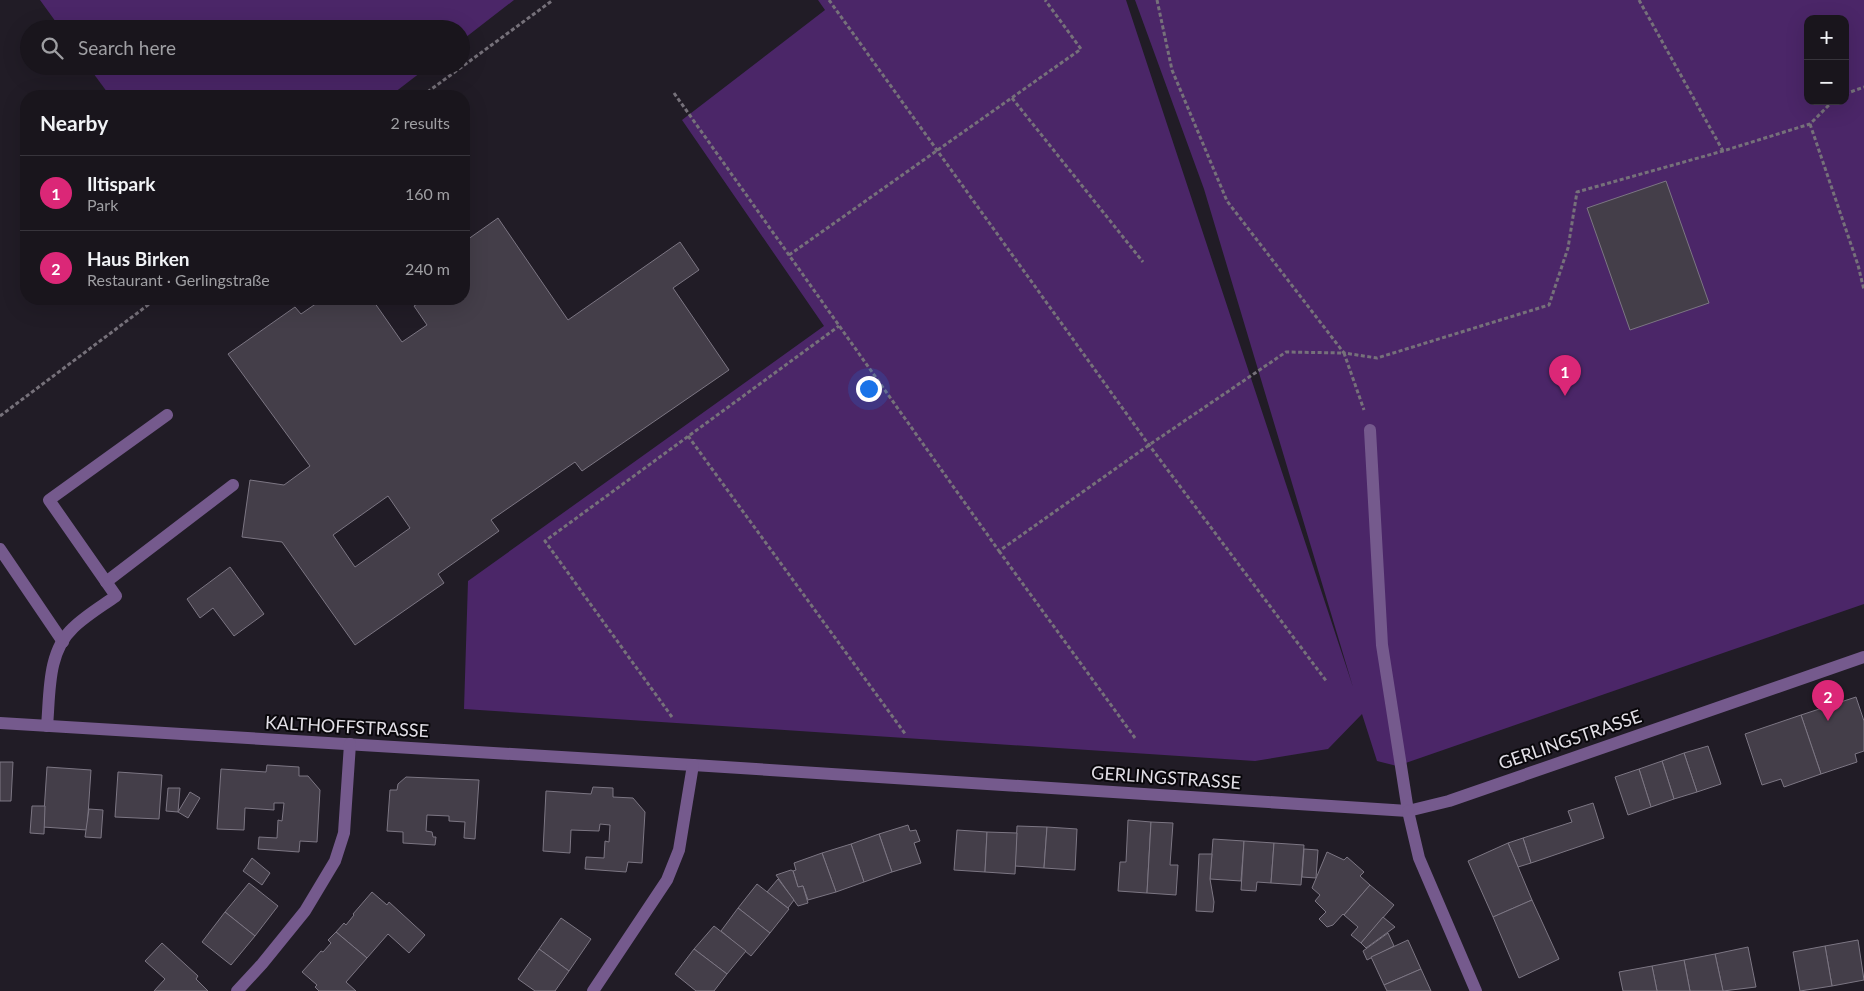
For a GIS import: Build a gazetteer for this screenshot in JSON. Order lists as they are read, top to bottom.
{
  "streets": {
    "street": ["KALTHOFFSTRASSE", "GERLINGSTRASSE"]
  },
  "crossings": [
    ["KALTHOFFSTRASSE", "GERLINGSTRASSE"]
  ],
  "page": {
    "map_buttons": ["+", "−"],
    "search": "Search here",
    "heading": ["Nearby", "2 results"],
    "list": [
      {
        "mark": "1",
        "name": "Iltispark",
        "note": "Park",
        "value": "160 m"
      },
      {
        "mark": "2",
        "name": "Haus Birken",
        "note": "Restaurant · Gerlingstraße",
        "value": "240 m"
      }
    ],
    "pins": ["1", "2"]
  }
}
